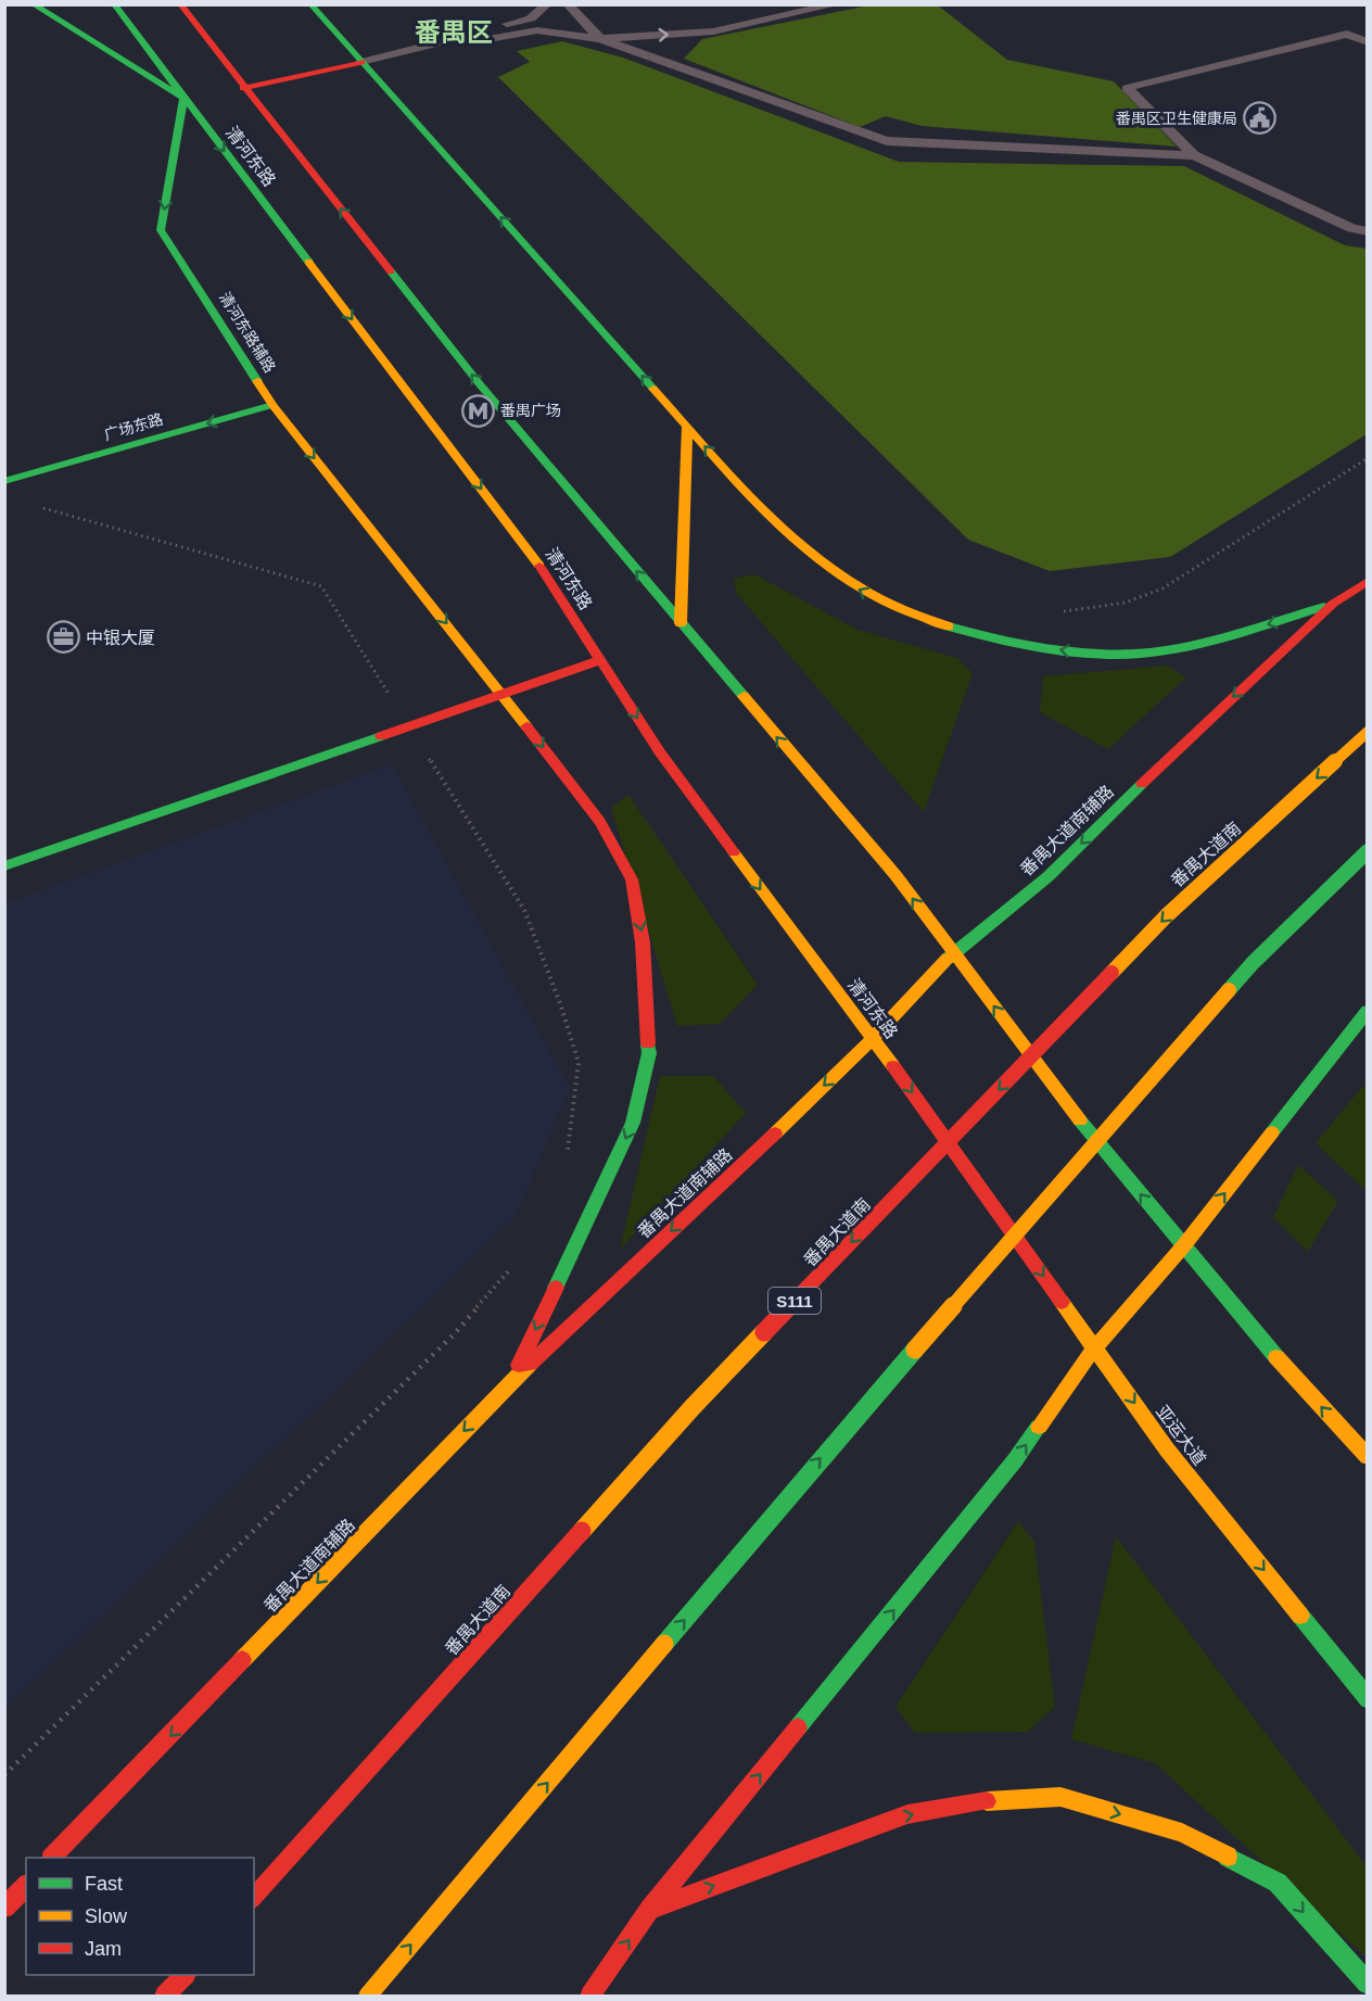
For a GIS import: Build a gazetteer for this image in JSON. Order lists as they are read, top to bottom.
{
  "streets": {
    "main road": [
      "清河东路",
      "清河东路辅路",
      "广场东路",
      "番禺大道南辅路",
      "番禺大道南",
      "S111",
      "亚运大道"
    ]
  },
  "crossings": [
    ["清河东路", "清河东路辅路"],
    ["清河东路", "番禺大道南辅路"],
    ["清河东路", "亚运大道"],
    ["清河东路辅路", "广场东路"],
    ["清河东路辅路", "番禺大道南辅路"]
  ],
  "one_way": [
    "清河东路辅路",
    "广场东路",
    "番禺大道南辅路",
    "亚运大道"
  ],
  "districts": ["番禺区"],
  "places": {
    "public building": ["番禺区卫生健康局"],
    "metro station": ["番禺广场"],
    "office": ["中银大厦"]
  },
  "legend": ["Fast", "Slow", "Jam"]
}
